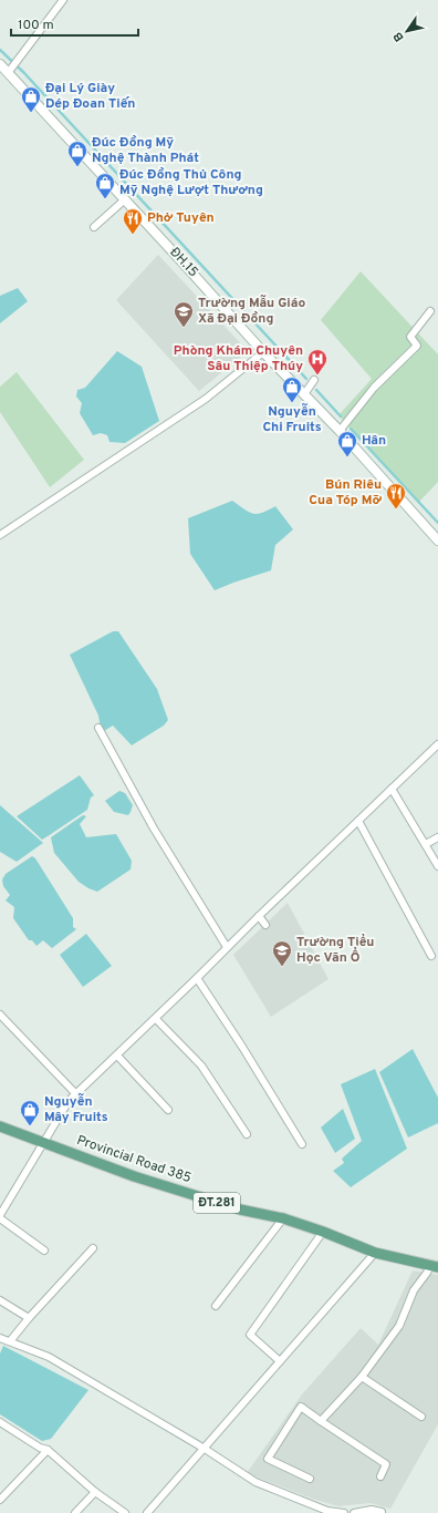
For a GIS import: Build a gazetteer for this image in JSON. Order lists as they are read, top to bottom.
{
  "streets": {
    "main road": ["ĐH.15", "Provincial Road 385", "ĐT.281"]
  },
  "places": {
    "shop": [
      "Đại Lý Giày Dép Đoan Tiến",
      "Đúc Đồng Mỹ Nghệ Thành Phát",
      "Đúc Đồng Thủ Công Mỹ Nghệ Lượt Thương",
      "Nguyễn Chi Fruits",
      "Hân",
      "Nguyễn Mây Fruits"
    ],
    "restaurant": ["Phở Tuyên", "Bún Riêu Cua Tóp Mỡ"],
    "school or university": ["Trường Mẫu Giáo Xã Đại Đồng", "Trường Tiểu Học Văn Ổ"],
    "hospital": ["Phòng Khám Chuyên Sâu Thiệp Thúy"]
  },
  "scale_bar": "100 m",
  "north": "bottom left"
}
